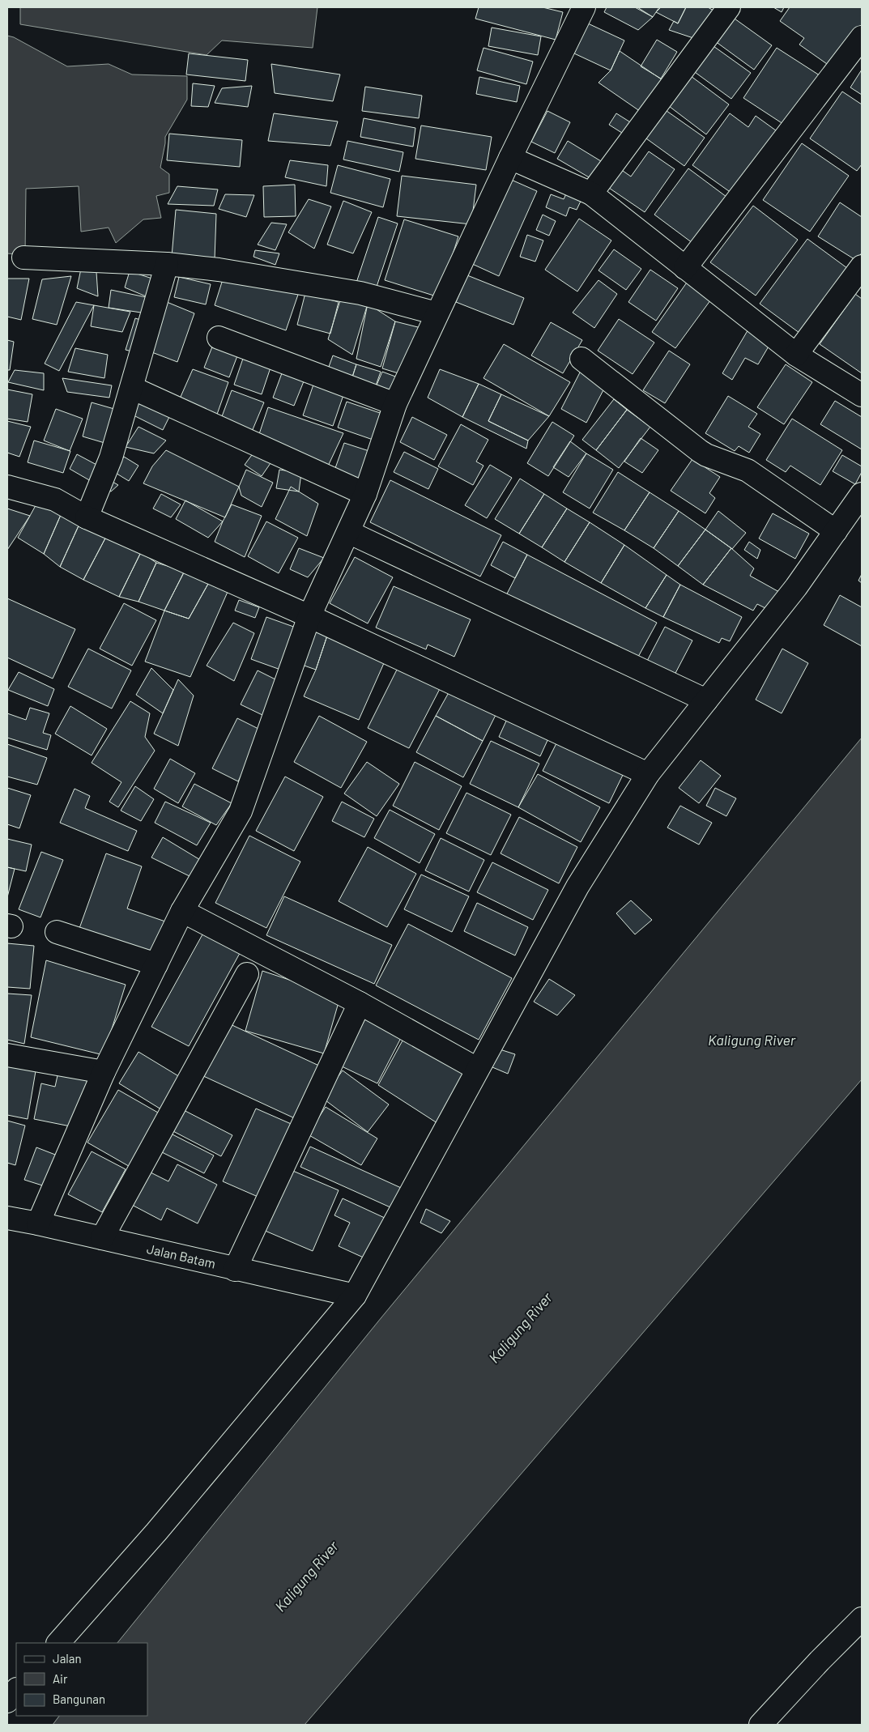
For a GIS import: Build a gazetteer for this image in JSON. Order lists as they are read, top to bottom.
{
  "streets": {
    "street": ["Jalan Batam"]
  },
  "water": ["Kaligung River"],
  "legend": ["Jalan", "Air", "Bangunan"]
}
